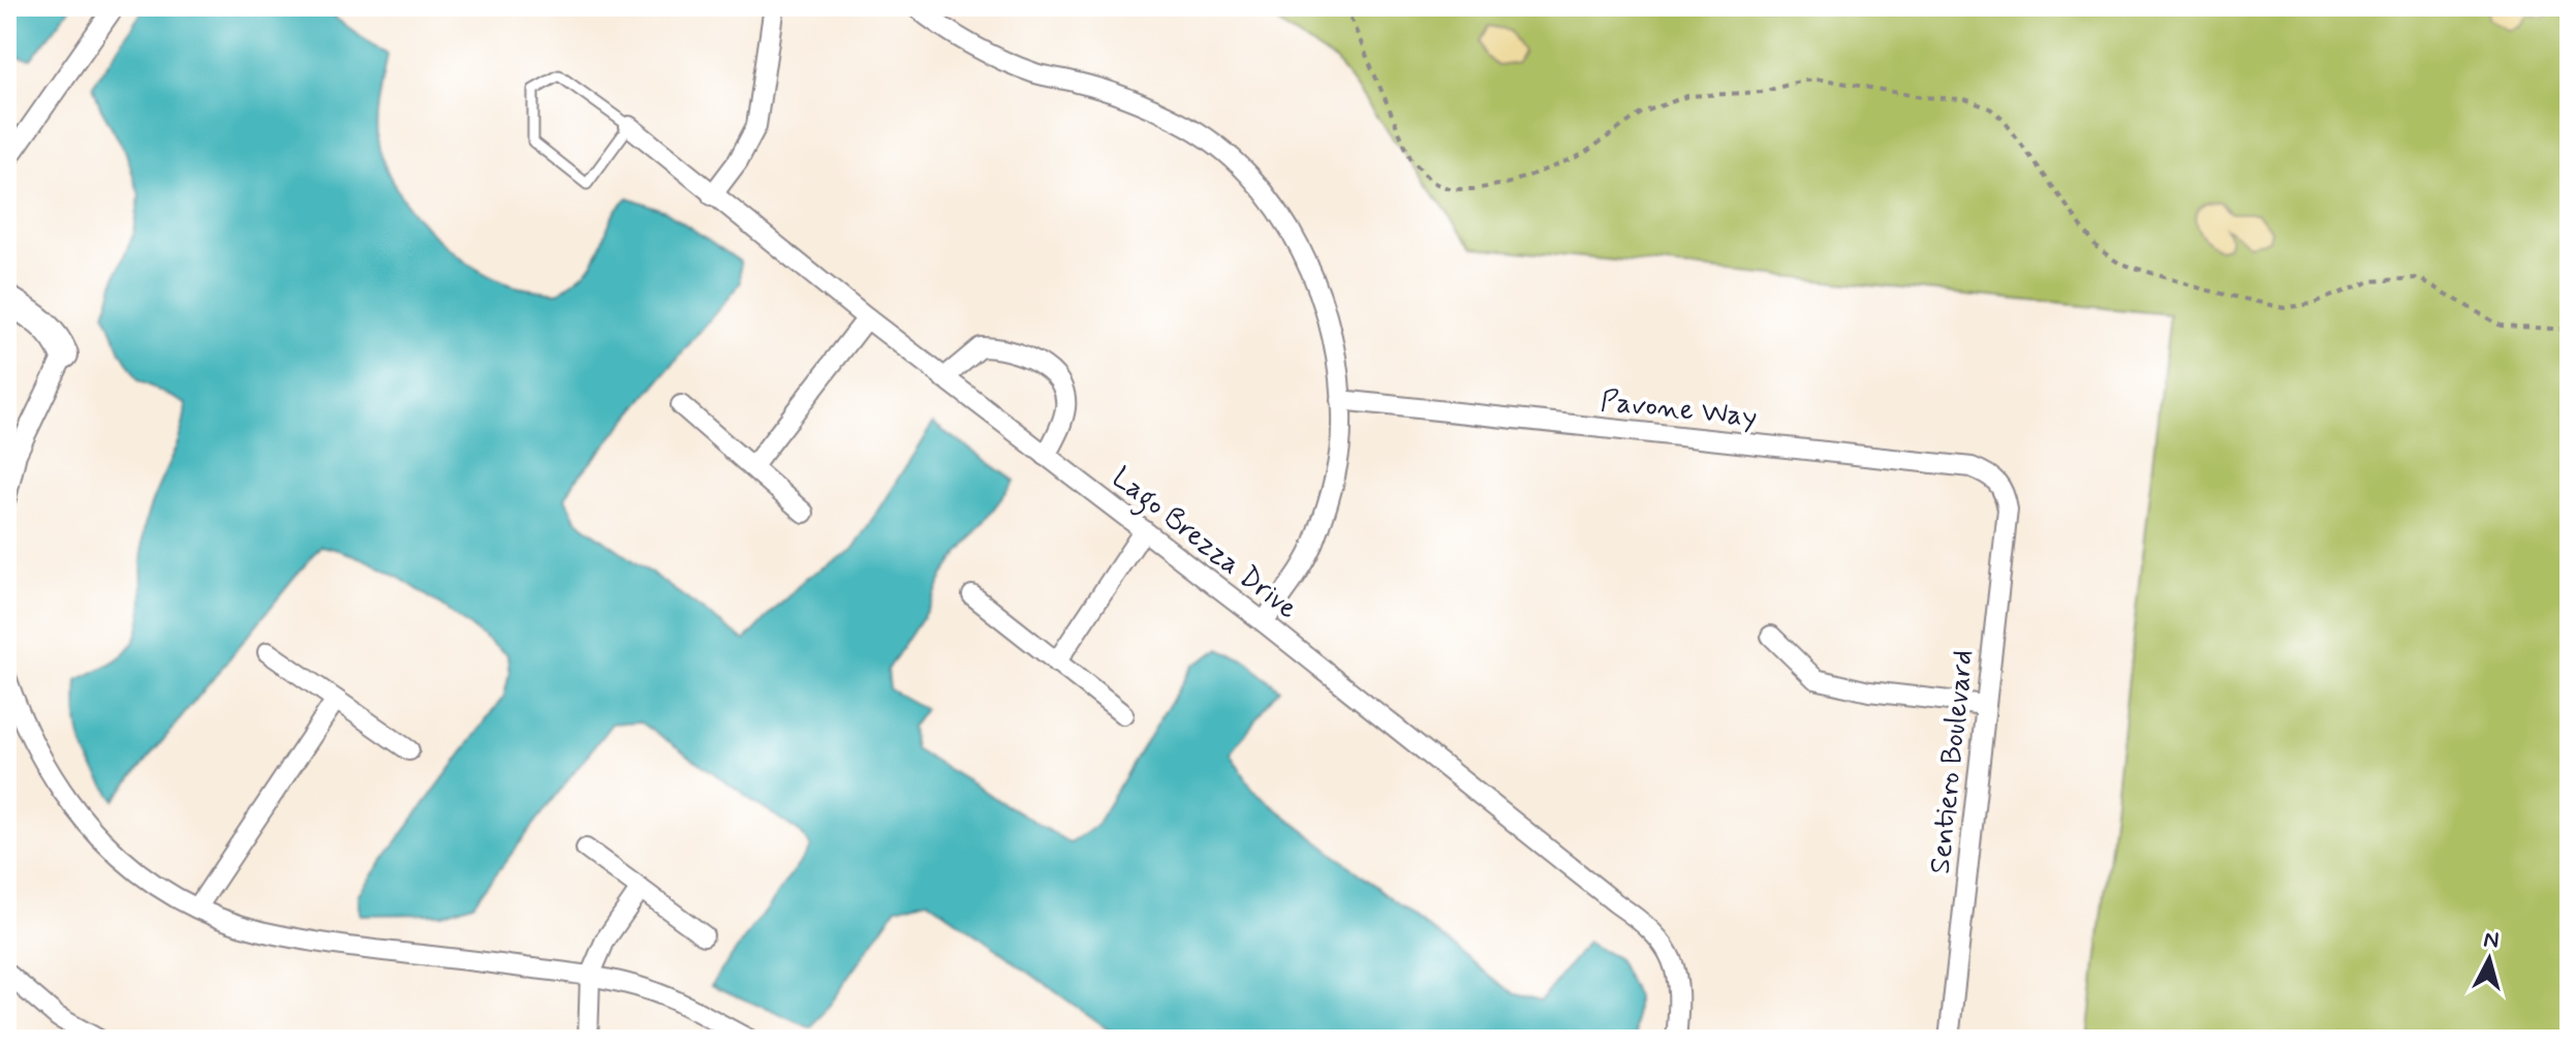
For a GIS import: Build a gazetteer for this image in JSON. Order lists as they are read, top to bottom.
{
  "streets": {
    "street": ["Pavone Way", "Lago Brezza Drive", "Sentiero Boulevard"]
  },
  "crossings": [
    ["Pavone Way", "Sentiero Boulevard"]
  ],
  "north": "top"
}
